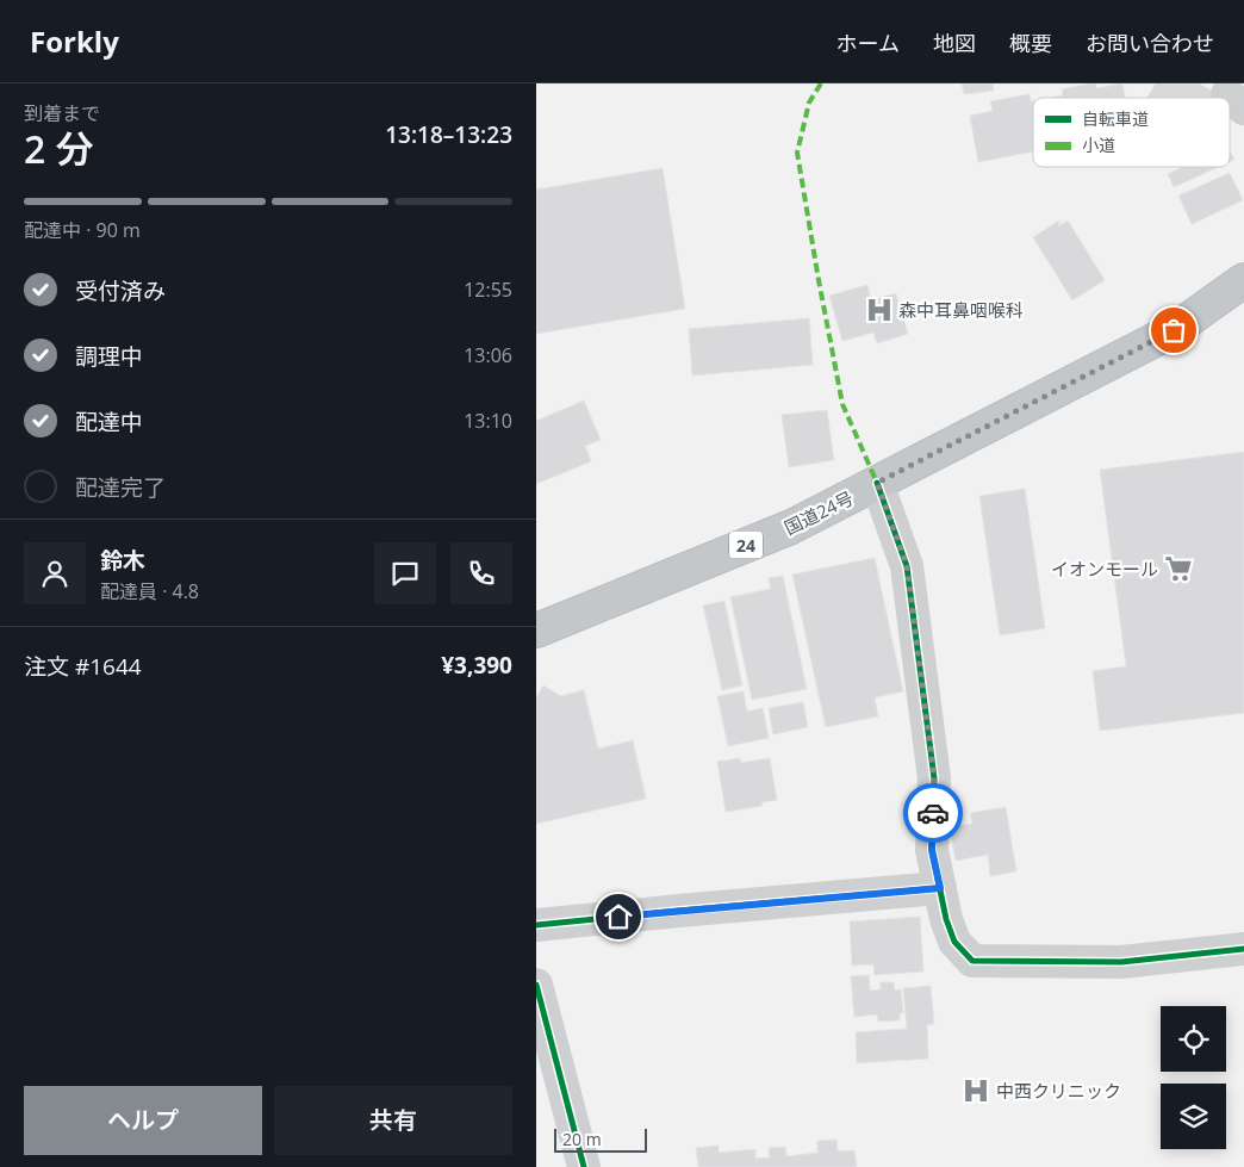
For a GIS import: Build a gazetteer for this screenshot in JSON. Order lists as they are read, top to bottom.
{
  "streets": {
    "highway": ["国道24号", "24"]
  },
  "places": {
    "hospital": ["森中耳鼻咽喉科", "中西クリニック"],
    "supermarket": ["イオンモール"]
  },
  "legend": ["自転車道", "小道"],
  "scale_bar": "20 m",
  "page": {
    "header": "Forkly",
    "nav": [
      "ホーム",
      "地図",
      "概要",
      "お問い合わせ"
    ],
    "heading": ["2 分", "到着まで", "13:18–13:23"],
    "panel": [
      "鈴木",
      "配達員 · 4.8",
      "注文 #1644",
      "¥3,390"
    ],
    "bar": "配達中 · 90 m",
    "list": [
      ["受付済み", "12:55"],
      ["調理中", "13:06"],
      ["配達中", "13:10"],
      "配達完了"
    ],
    "buttons": ["ヘルプ", "共有"],
    "scale": "20 m"
  }
}
